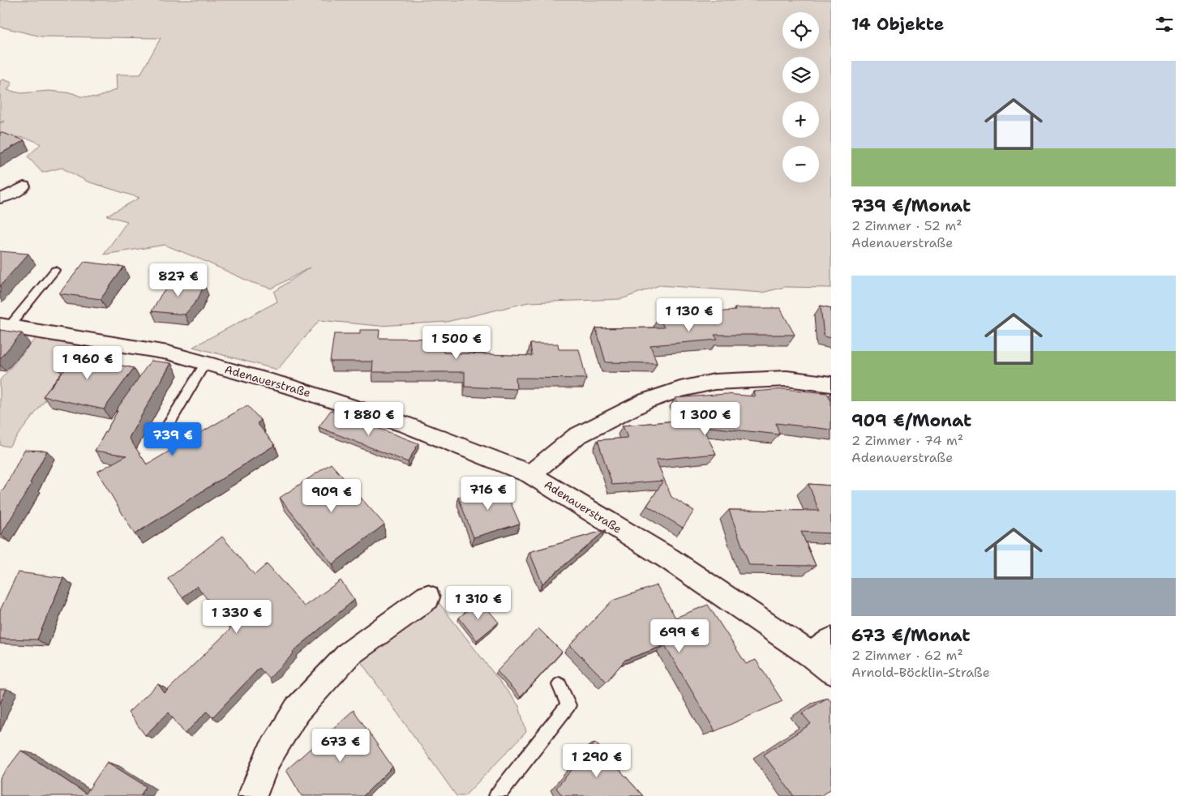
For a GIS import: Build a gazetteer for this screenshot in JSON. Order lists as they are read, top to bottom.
{
  "streets": {
    "street": ["Adenauerstraße"]
  },
  "page": {
    "heading": "14 Objekte",
    "map_buttons": ["+", "−"],
    "list": [
      {
        "name": "739 €/Monat",
        "note": "2 Zimmer · 52 m² · Adenauerstraße"
      },
      {
        "name": "909 €/Monat",
        "note": "2 Zimmer · 74 m² · Adenauerstraße"
      },
      {
        "name": "673 €/Monat",
        "note": "2 Zimmer · 62 m² · Arnold-Böcklin-Straße"
      }
    ],
    "price": [
      "827 €",
      "1 130 €",
      "1 500 €",
      "1 960 €",
      "1 880 €",
      "1 300 €",
      "739 €",
      "716 €",
      "909 €",
      "1 310 €",
      "1 330 €",
      "699 €",
      "673 €",
      "1 290 €"
    ]
  }
}
